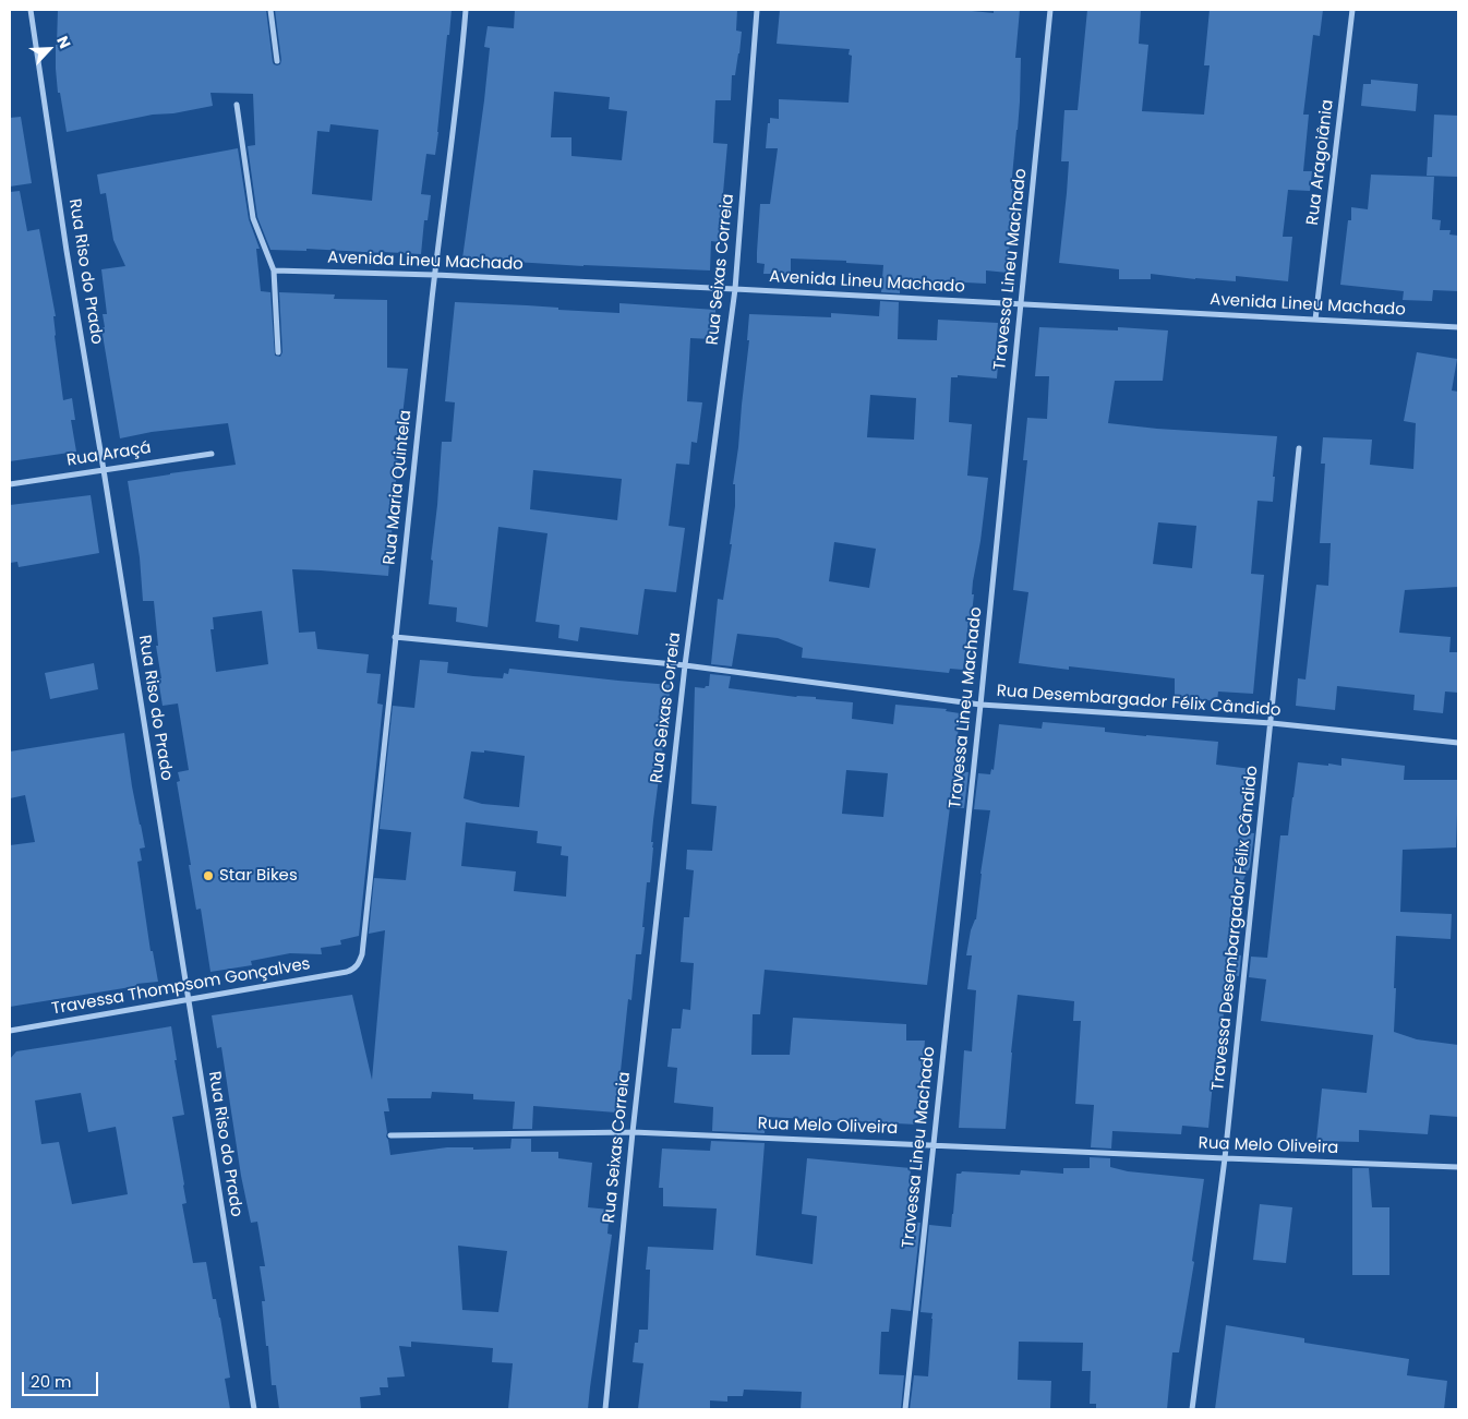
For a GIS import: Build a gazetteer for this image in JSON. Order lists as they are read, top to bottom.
{
  "streets": {
    "street": [
      "Rua Aragoiânia",
      "Avenida Lineu Machado",
      "Rua Seixas Correia",
      "Travessa Lineu Machado",
      "Rua Riso do Prado",
      "Rua Araçá",
      "Rua Maria Quintela",
      "Rua Desembargador Félix Cândido",
      "Travessa Desembargador Félix Cândido",
      "Travessa Thompsom Gonçalves",
      "Rua Melo Oliveira"
    ]
  },
  "crossings": [
    ["Rua Aragoiânia", "Avenida Lineu Machado"],
    ["Avenida Lineu Machado", "Rua Seixas Correia"],
    ["Avenida Lineu Machado", "Travessa Lineu Machado"],
    ["Avenida Lineu Machado", "Rua Maria Quintela"],
    ["Rua Seixas Correia", "Rua Desembargador Félix Cândido"],
    ["Rua Seixas Correia", "Rua Melo Oliveira"],
    ["Travessa Lineu Machado", "Rua Desembargador Félix Cândido"],
    ["Travessa Lineu Machado", "Rua Melo Oliveira"],
    ["Rua Riso do Prado", "Rua Araçá"],
    ["Rua Riso do Prado", "Travessa Thompsom Gonçalves"],
    ["Rua Maria Quintela", "Rua Desembargador Félix Cândido"],
    ["Rua Maria Quintela", "Travessa Thompsom Gonçalves"],
    ["Rua Desembargador Félix Cândido", "Travessa Desembargador Félix Cândido"],
    ["Travessa Desembargador Félix Cândido", "Rua Melo Oliveira"]
  ],
  "places": ["Star Bikes"],
  "scale_bar": "20 m",
  "north": "top right"
}
